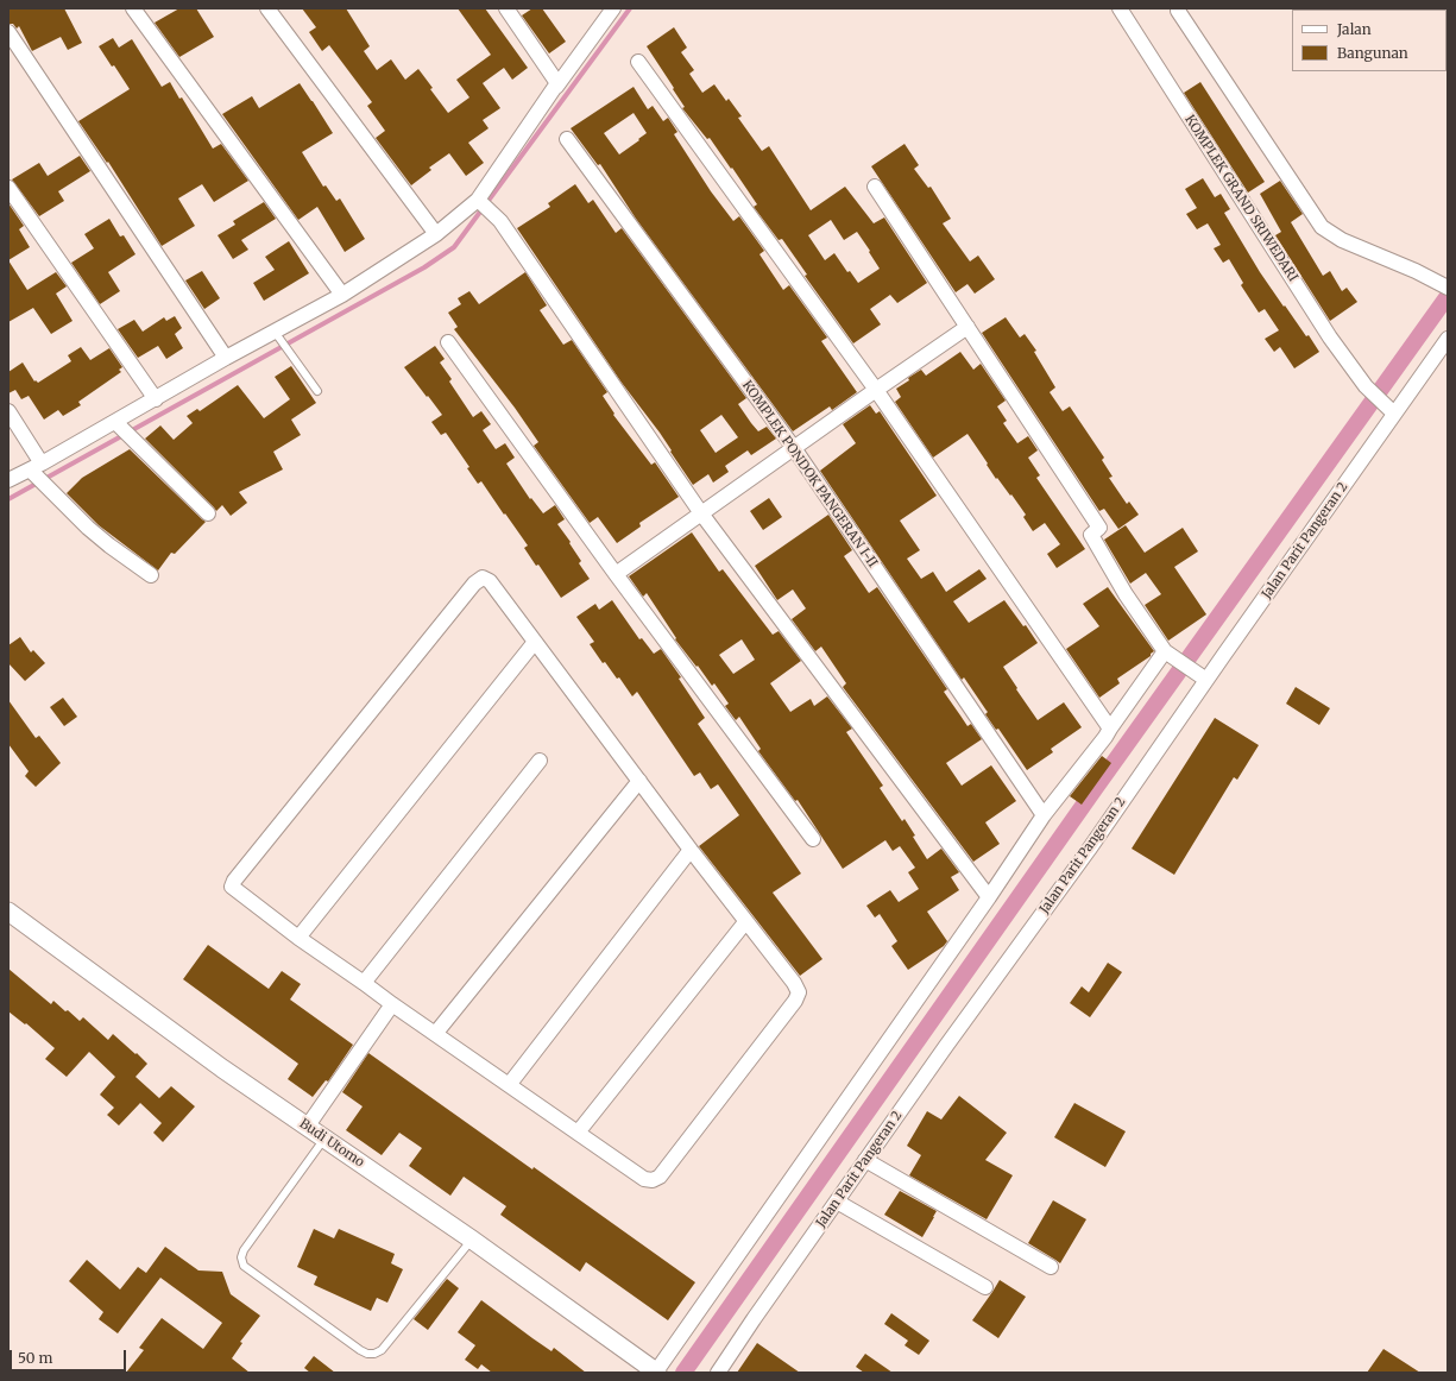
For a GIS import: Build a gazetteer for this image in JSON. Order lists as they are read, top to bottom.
{
  "streets": {
    "street": [
      "KOMPLEK GRAND SRIWEDARI",
      "KOMPLEK PONDOK PANGERAN I-II",
      "Jalan Parit Pangeran 2",
      "Budi Utomo"
    ]
  },
  "crossings": [
    ["KOMPLEK GRAND SRIWEDARI", "Jalan Parit Pangeran 2"]
  ],
  "legend": ["Jalan", "Bangunan"],
  "scale_bar": "50 m"
}
